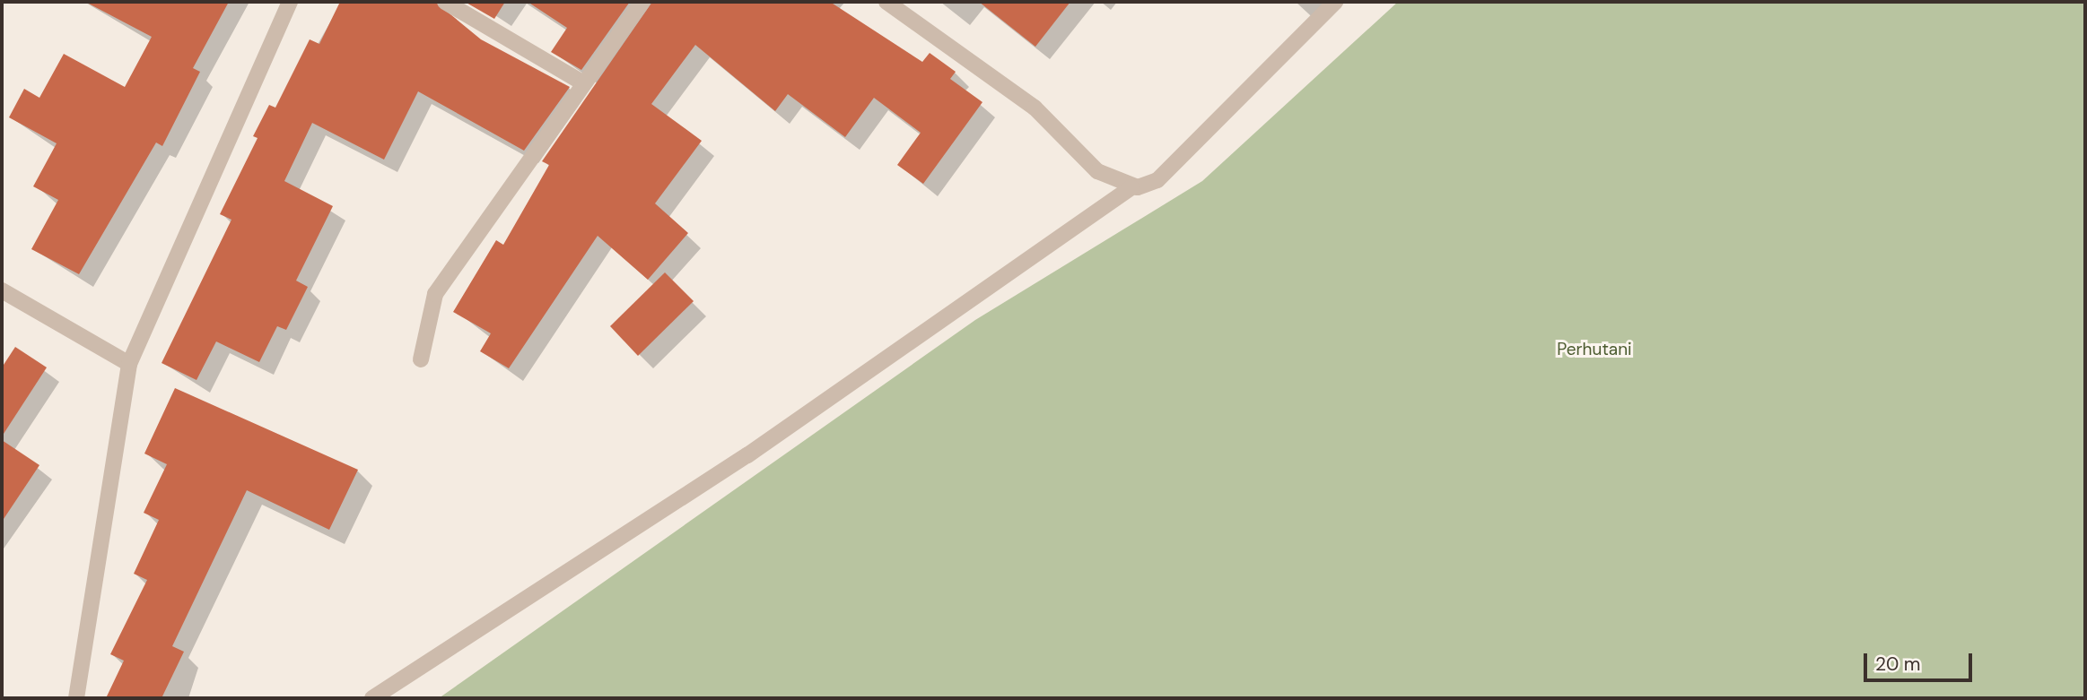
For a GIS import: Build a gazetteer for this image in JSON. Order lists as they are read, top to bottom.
{
  "parks": ["Perhutani"],
  "scale_bar": "20 m"
}
